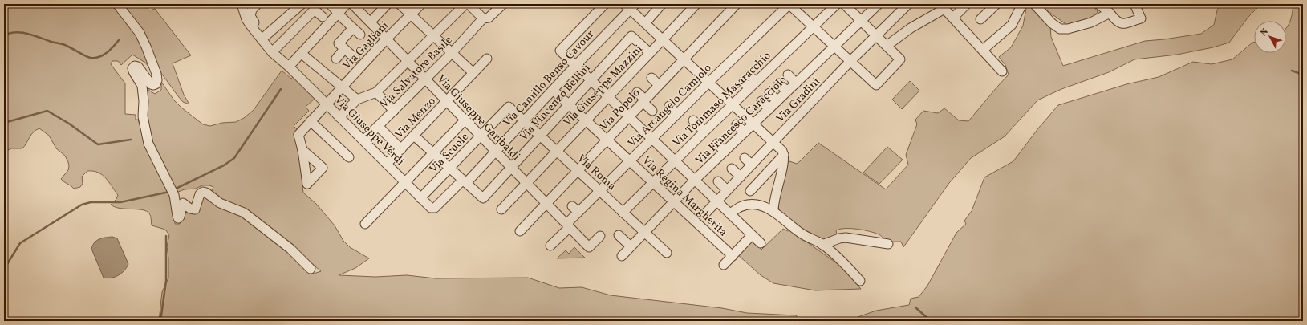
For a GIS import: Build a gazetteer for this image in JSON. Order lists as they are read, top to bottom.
{
  "streets": {
    "street": [
      "Via Gagliani",
      "Via Salvatore Basile",
      "Via Camillo Benso Cavour",
      "Via Giuseppe Mazzini",
      "Via Tommaso Masaracchio",
      "Via Gradini",
      "Via Vincenzo Bellini",
      "Via Arcangelo Camiolo",
      "Via Popolo",
      "Via Menzo",
      "Via Giuseppe Garibaldi",
      "Via Francesco Caracciolo",
      "Via Giuseppe Verdi",
      "Via Scuole",
      "Via Roma",
      "Via Regina Margherita"
    ]
  },
  "crossings": [
    ["Via Gagliani", "Via Giuseppe Garibaldi"],
    ["Via Gagliani", "Via Giuseppe Verdi"],
    ["Via Salvatore Basile", "Via Giuseppe Garibaldi"],
    ["Via Salvatore Basile", "Via Giuseppe Verdi"],
    ["Via Camillo Benso Cavour", "Via Vincenzo Bellini"],
    ["Via Camillo Benso Cavour", "Via Giuseppe Garibaldi"],
    ["Via Camillo Benso Cavour", "Via Giuseppe Verdi"],
    ["Via Camillo Benso Cavour", "Via Roma"],
    ["Via Camillo Benso Cavour", "Via Regina Margherita"],
    ["Via Giuseppe Mazzini", "Via Vincenzo Bellini"],
    ["Via Giuseppe Mazzini", "Via Giuseppe Garibaldi"],
    ["Via Giuseppe Mazzini", "Via Roma"],
    ["Via Giuseppe Mazzini", "Via Regina Margherita"],
    ["Via Tommaso Masaracchio", "Via Roma"],
    ["Via Tommaso Masaracchio", "Via Regina Margherita"],
    ["Via Vincenzo Bellini", "Via Giuseppe Garibaldi"],
    ["Via Vincenzo Bellini", "Via Roma"],
    ["Via Vincenzo Bellini", "Via Regina Margherita"],
    ["Via Arcangelo Camiolo", "Via Giuseppe Garibaldi"],
    ["Via Arcangelo Camiolo", "Via Roma"],
    ["Via Arcangelo Camiolo", "Via Regina Margherita"],
    ["Via Popolo", "Via Giuseppe Garibaldi"],
    ["Via Popolo", "Via Roma"],
    ["Via Popolo", "Via Regina Margherita"],
    ["Via Menzo", "Via Giuseppe Garibaldi"],
    ["Via Menzo", "Via Giuseppe Verdi"],
    ["Via Giuseppe Garibaldi", "Via Scuole"],
    ["Via Francesco Caracciolo", "Via Roma"],
    ["Via Francesco Caracciolo", "Via Regina Margherita"],
    ["Via Giuseppe Verdi", "Via Scuole"],
    ["Via Scuole", "Via Roma"]
  ],
  "north": "top left"
}
